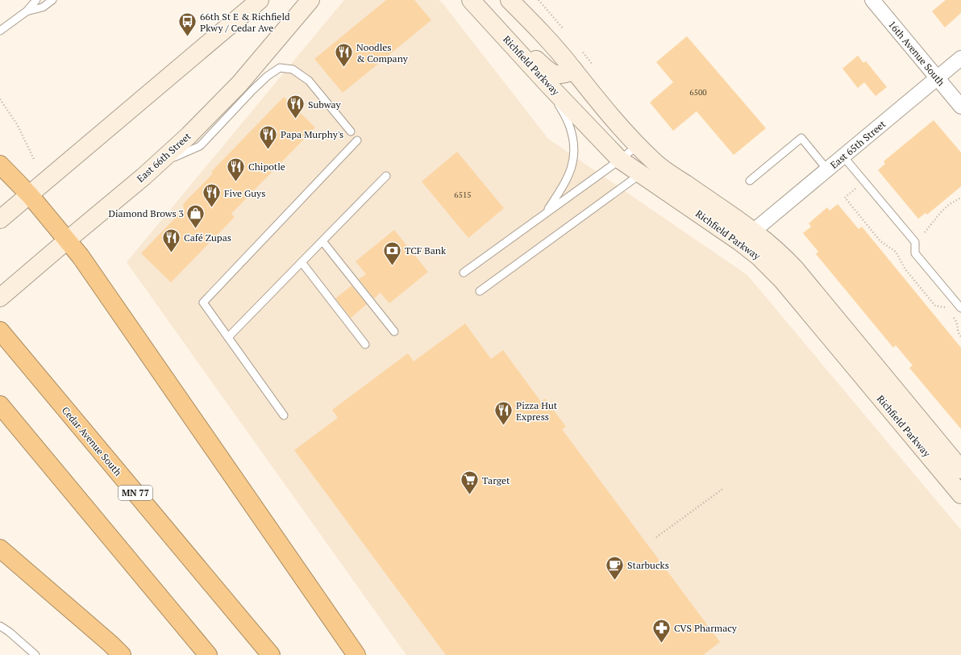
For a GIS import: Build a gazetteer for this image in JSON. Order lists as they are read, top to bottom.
{
  "streets": {
    "highway": ["Cedar Avenue South", "MN 77"],
    "street": [
      "16th Avenue South",
      "Richfield Parkway",
      "East 65th Street",
      "East 66th Street"
    ]
  },
  "crossings": [
    ["16th Avenue South", "East 65th Street"],
    ["Richfield Parkway", "East 65th Street"]
  ],
  "places": {
    "bus stop": ["66th St E & Richfield Pkwy / Cedar Ave"],
    "restaurant": [
      "Noodles & Company",
      "Subway",
      "Papa Murphy's",
      "Chipotle",
      "Five Guys",
      "Café Zupas",
      "Pizza Hut Express"
    ],
    "shop": ["Diamond Brows 3"],
    "bank": ["TCF Bank"],
    "supermarket": ["Target"],
    "cafe": ["Starbucks"],
    "pharmacy": ["CVS Pharmacy"]
  },
  "house_numbers": ["6500", "6515"]
}
